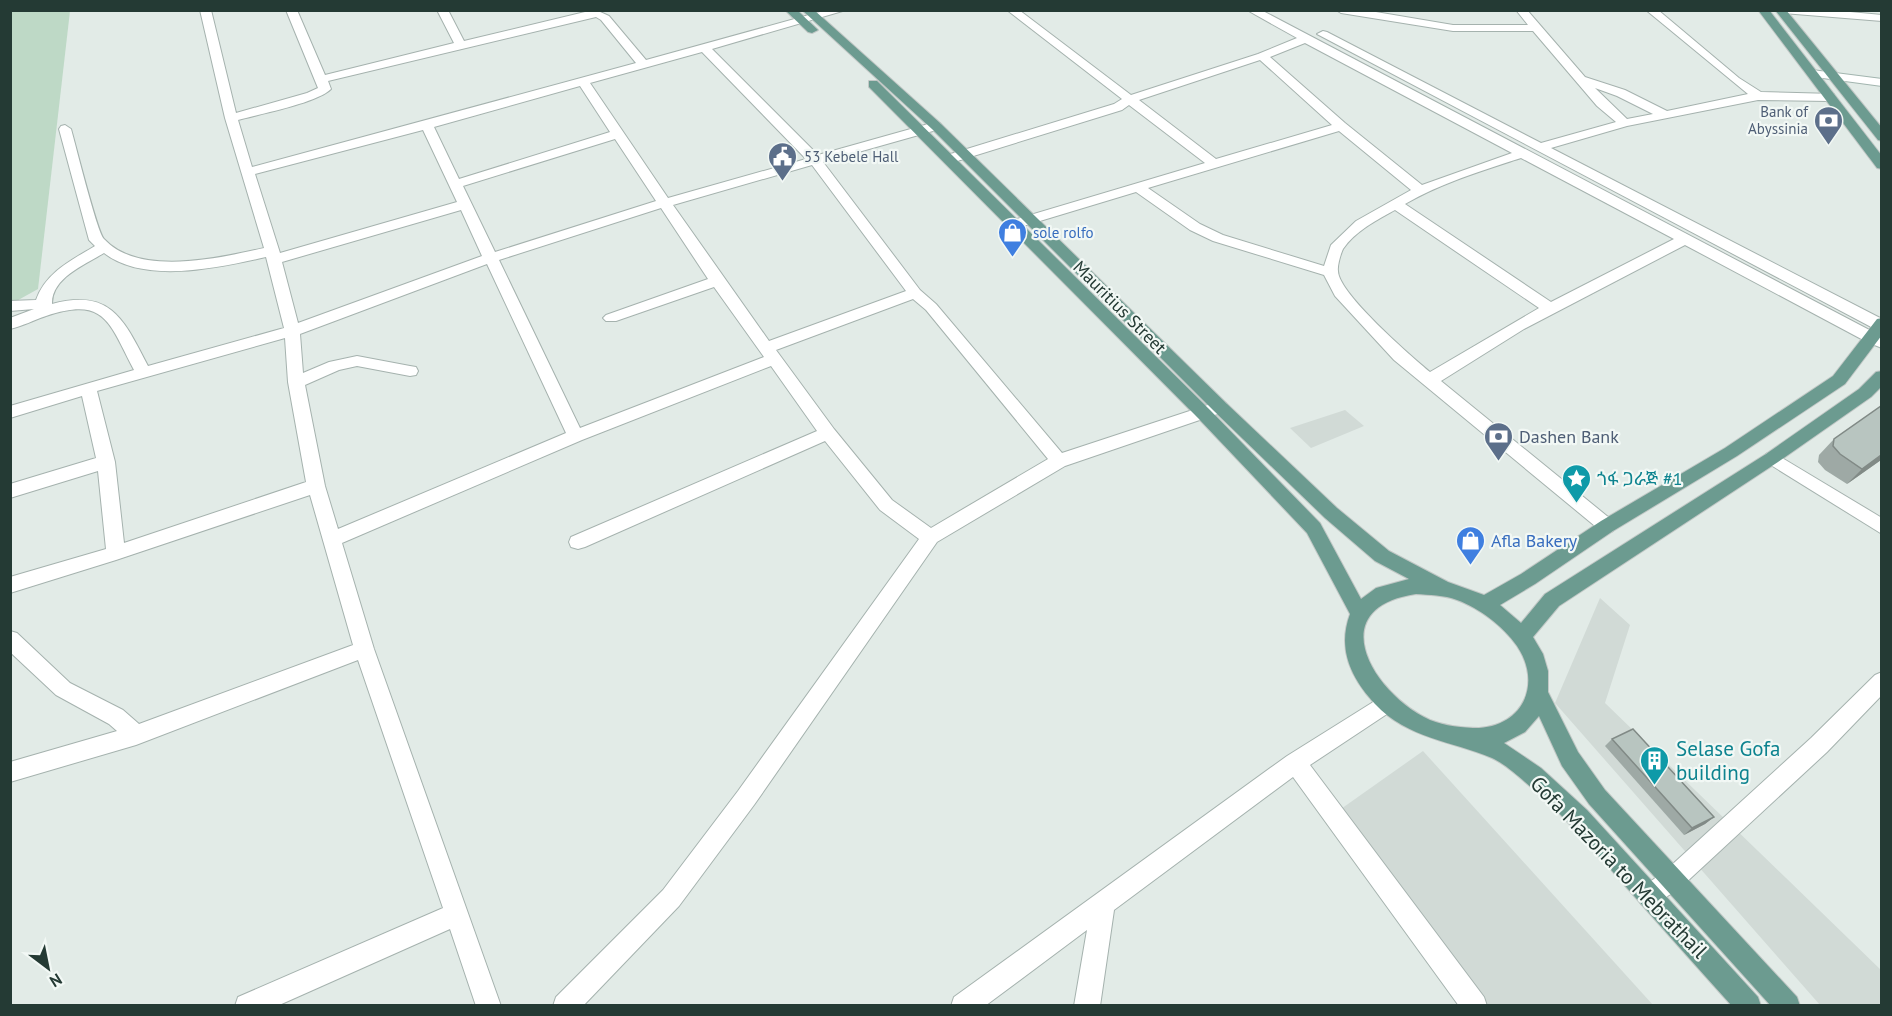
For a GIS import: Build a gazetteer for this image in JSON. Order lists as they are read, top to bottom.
{
  "streets": {
    "main road": ["Mauritius Street", "Gofa Mazoria to Mebrathail"]
  },
  "crossings": [
    ["Mauritius Street", "Gofa Mazoria to Mebrathail"]
  ],
  "places": {
    "bank": ["Bank of Abyssinia", "Dashen Bank"],
    "public building": ["53 Kebele Hall"],
    "shop": ["sole rolfo", "Afla Bakery"],
    "place": ["ጎፋ ጋራጅ #1"],
    "building": ["Selase Gofa building"]
  },
  "north": "bottom right"
}
